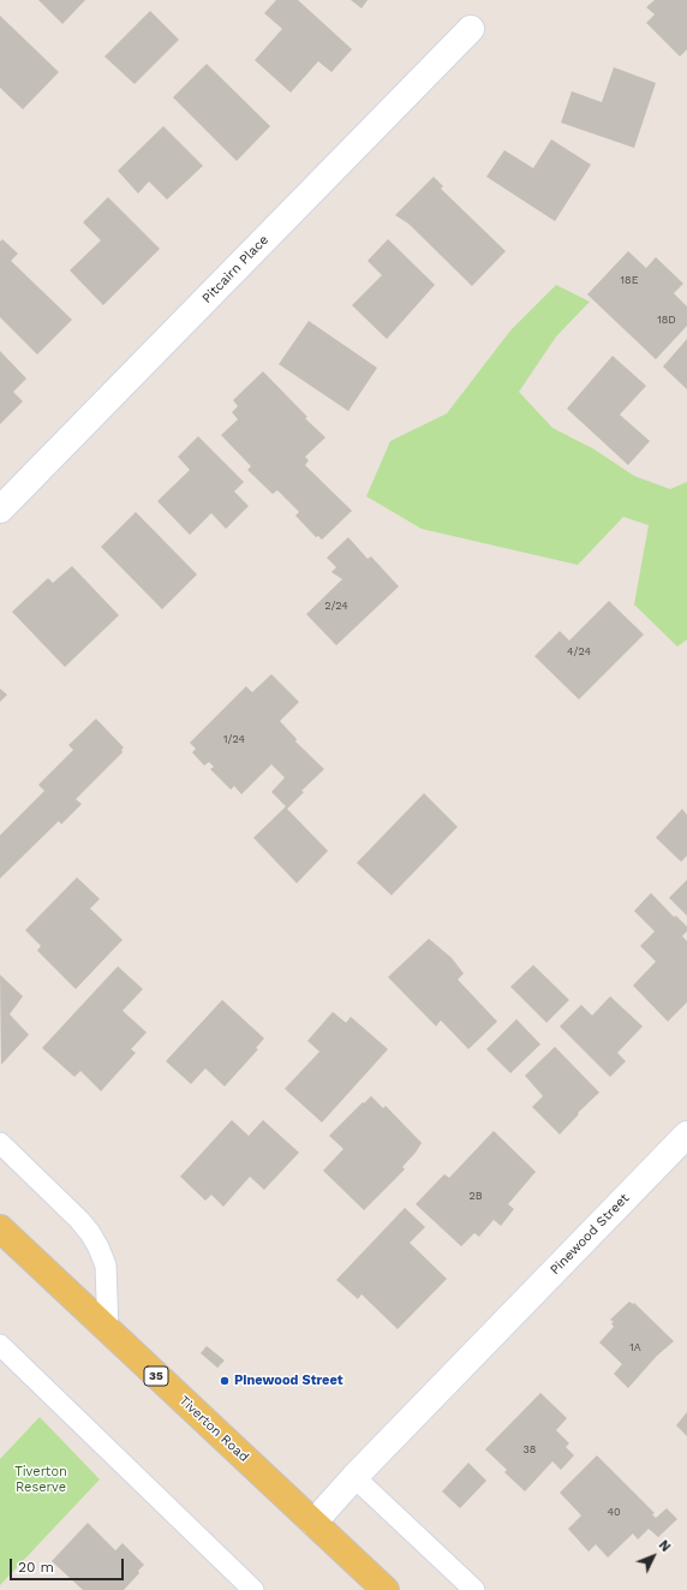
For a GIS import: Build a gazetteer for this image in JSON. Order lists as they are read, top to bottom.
{
  "streets": {
    "main road": ["35", "Tiverton Road"],
    "street": ["Pitcairn Place", "Pinewood Street"]
  },
  "crossings": [
    ["Pinewood Street", "Tiverton Road"]
  ],
  "parks": ["Tiverton Reserve"],
  "places": ["Pinewood Street"],
  "house_numbers": [
    "18E",
    "18D",
    "2/24",
    "4/24",
    "1/24",
    "2B",
    "1A",
    "38",
    "40"
  ],
  "scale_bar": "20 m",
  "north": "top right"
}
